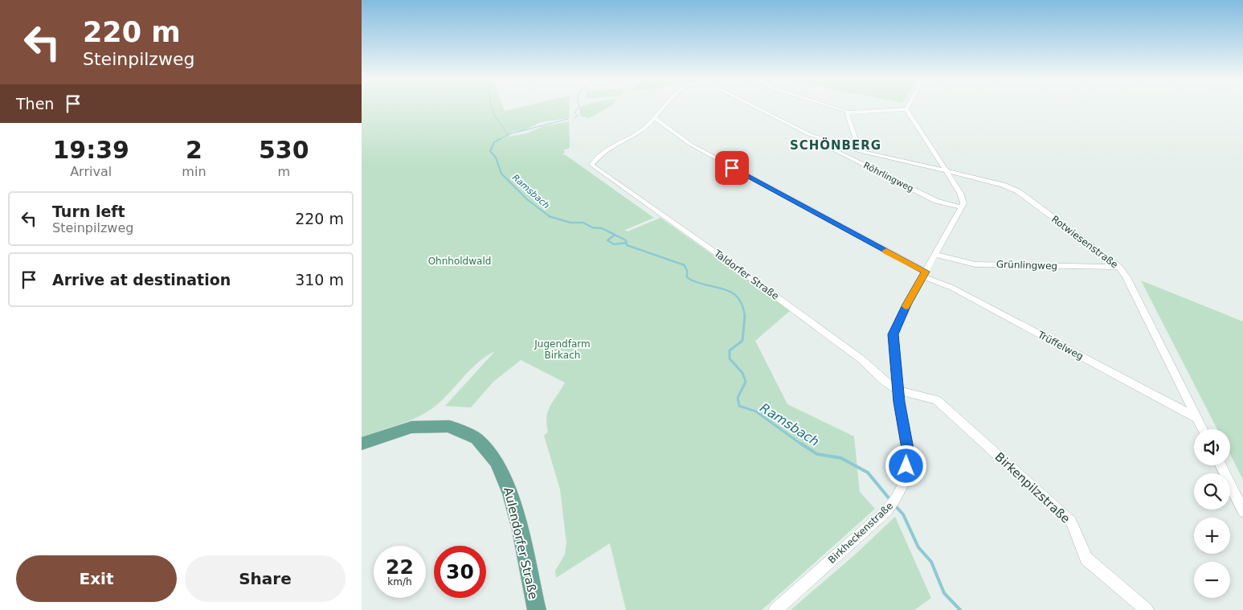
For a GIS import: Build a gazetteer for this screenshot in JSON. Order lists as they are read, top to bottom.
{
  "streets": {
    "main road": ["Aulendorfer Straße"],
    "street": [
      "Röhrlingweg",
      "Rotwiesenstraße",
      "Grünlingweg",
      "Taldorfer Straße",
      "Trüffelweg",
      "Birkenpilzstraße",
      "Birkheckenstraße"
    ]
  },
  "crossings": [
    ["Röhrlingweg", "Birkheckenstraße"],
    ["Rotwiesenstraße", "Grünlingweg"],
    ["Rotwiesenstraße", "Taldorfer Straße"],
    ["Rotwiesenstraße", "Trüffelweg"],
    ["Grünlingweg", "Birkheckenstraße"],
    ["Taldorfer Straße", "Trüffelweg"],
    ["Taldorfer Straße", "Birkenpilzstraße"],
    ["Taldorfer Straße", "Birkheckenstraße"],
    ["Trüffelweg", "Birkheckenstraße"],
    ["Birkenpilzstraße", "Birkheckenstraße"]
  ],
  "districts": ["SCHÖNBERG"],
  "water": ["Ramsbach"],
  "parks": ["Ohnholdwald", "Jugendfarm Birkach"],
  "page": {
    "turn": ["220 m", "Steinpilzweg"],
    "then": "Then",
    "eta": [
      "19:39",
      "Arrival",
      "2",
      "min",
      "530",
      "m"
    ],
    "list": [
      {
        "name": "Turn left",
        "note": "Steinpilzweg",
        "value": "220 m"
      },
      {
        "name": "Arrive at destination",
        "value": "310 m"
      }
    ],
    "map_buttons": ["+", "−"],
    "speed": "22 km/h",
    "limit": "30",
    "buttons": ["Exit", "Share"]
  }
}
